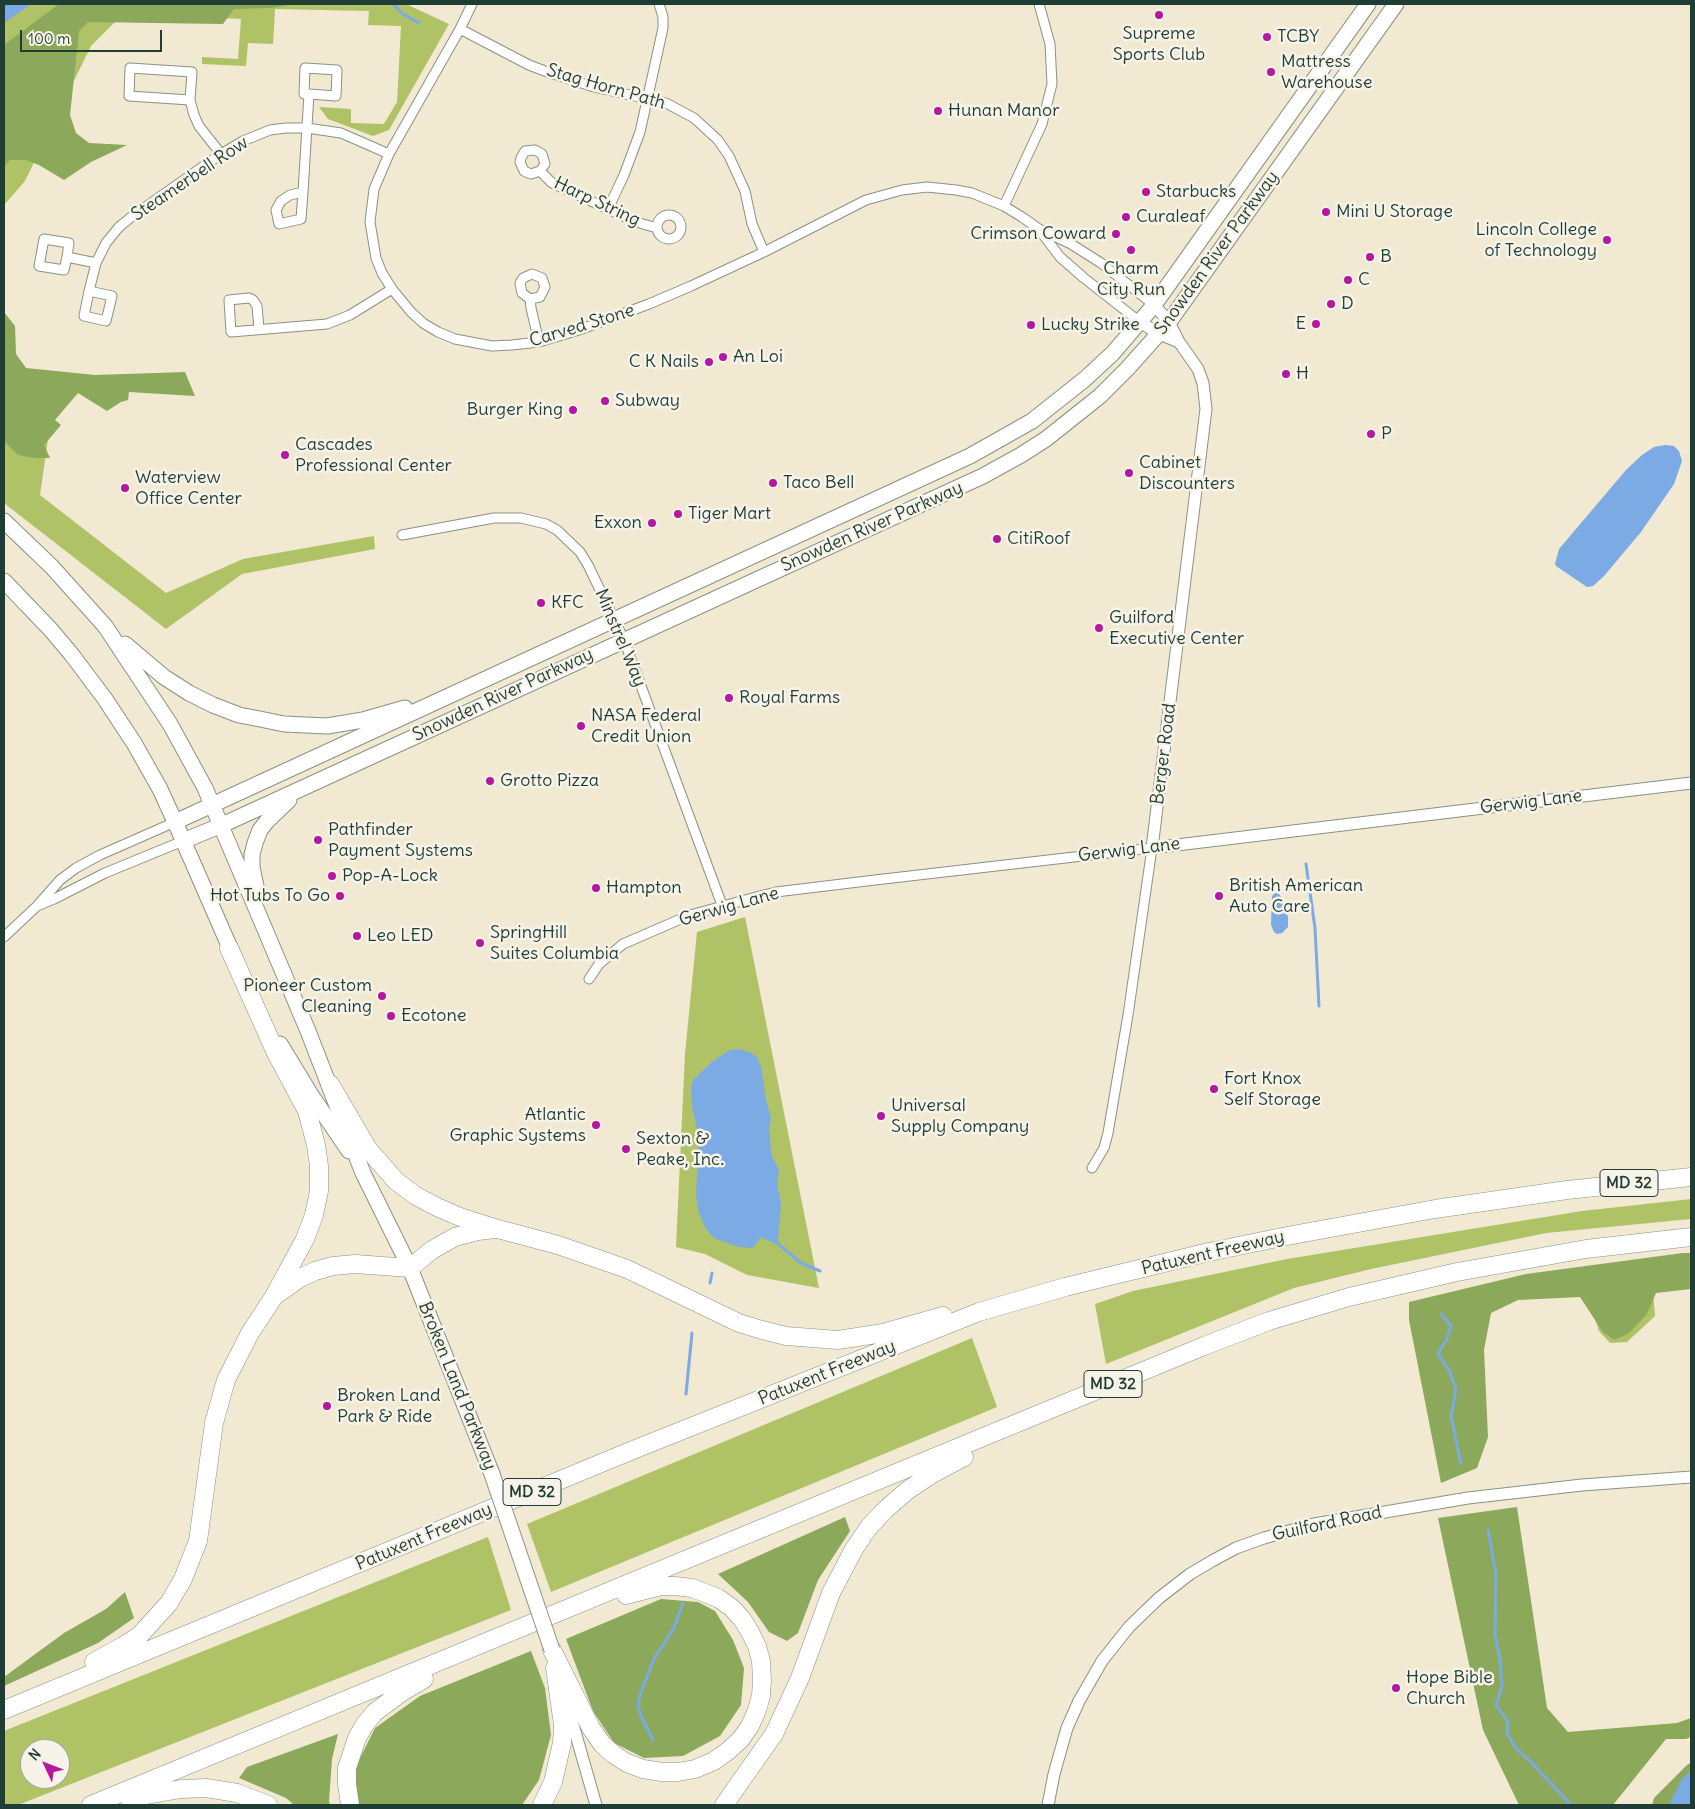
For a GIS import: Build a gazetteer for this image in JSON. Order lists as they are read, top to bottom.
{
  "streets": {
    "highway": ["MD 32", "Patuxent Freeway"],
    "main road": ["Snowden River Parkway", "Broken Land Parkway"],
    "street": [
      "Stag Horn Path",
      "Steamerbell Row",
      "Harp String",
      "Carved Stone",
      "Minstrel Way",
      "Berger Road",
      "Gerwig Lane",
      "Guilford Road"
    ]
  },
  "crossings": [
    ["Stag Horn Path", "Carved Stone"],
    ["Steamerbell Row", "Carved Stone"],
    ["Snowden River Parkway", "Carved Stone"],
    ["Snowden River Parkway", "Minstrel Way"],
    ["Snowden River Parkway", "Berger Road"],
    ["Snowden River Parkway", "Broken Land Parkway"],
    ["Carved Stone", "Berger Road"],
    ["Minstrel Way", "Gerwig Lane"],
    ["Berger Road", "Gerwig Lane"]
  ],
  "places": [
    "Supreme Sports Club",
    "TCBY",
    "Mattress Warehouse",
    "Hunan Manor",
    "Starbucks",
    "Mini U Storage",
    "Curaleaf",
    "Crimson Coward",
    "Lincoln College of Technology",
    "Charm City Run",
    "B",
    "C",
    "D",
    "E",
    "Lucky Strike",
    "An Loi",
    "C K Nails",
    "H",
    "Subway",
    "Burger King",
    "P",
    "Cascades Professional Center",
    "Cabinet Discounters",
    "Taco Bell",
    "Waterview Office Center",
    "Tiger Mart",
    "Exxon",
    "CitiRoof",
    "KFC",
    "Guilford Executive Center",
    "Royal Farms",
    "NASA Federal Credit Union",
    "Grotto Pizza",
    "Pathfinder Payment Systems",
    "Pop-A-Lock",
    "Hampton",
    "Hot Tubs To Go",
    "British American Auto Care",
    "Leo LED",
    "SpringHill Suites Columbia",
    "Pioneer Custom Cleaning",
    "Ecotone",
    "Fort Knox Self Storage",
    "Universal Supply Company",
    "Atlantic Graphic Systems",
    "Sexton & Peake, Inc.",
    "Broken Land Park & Ride",
    "Hope Bible Church"
  ],
  "scale_bar": "100 m",
  "north": "top left"
}
